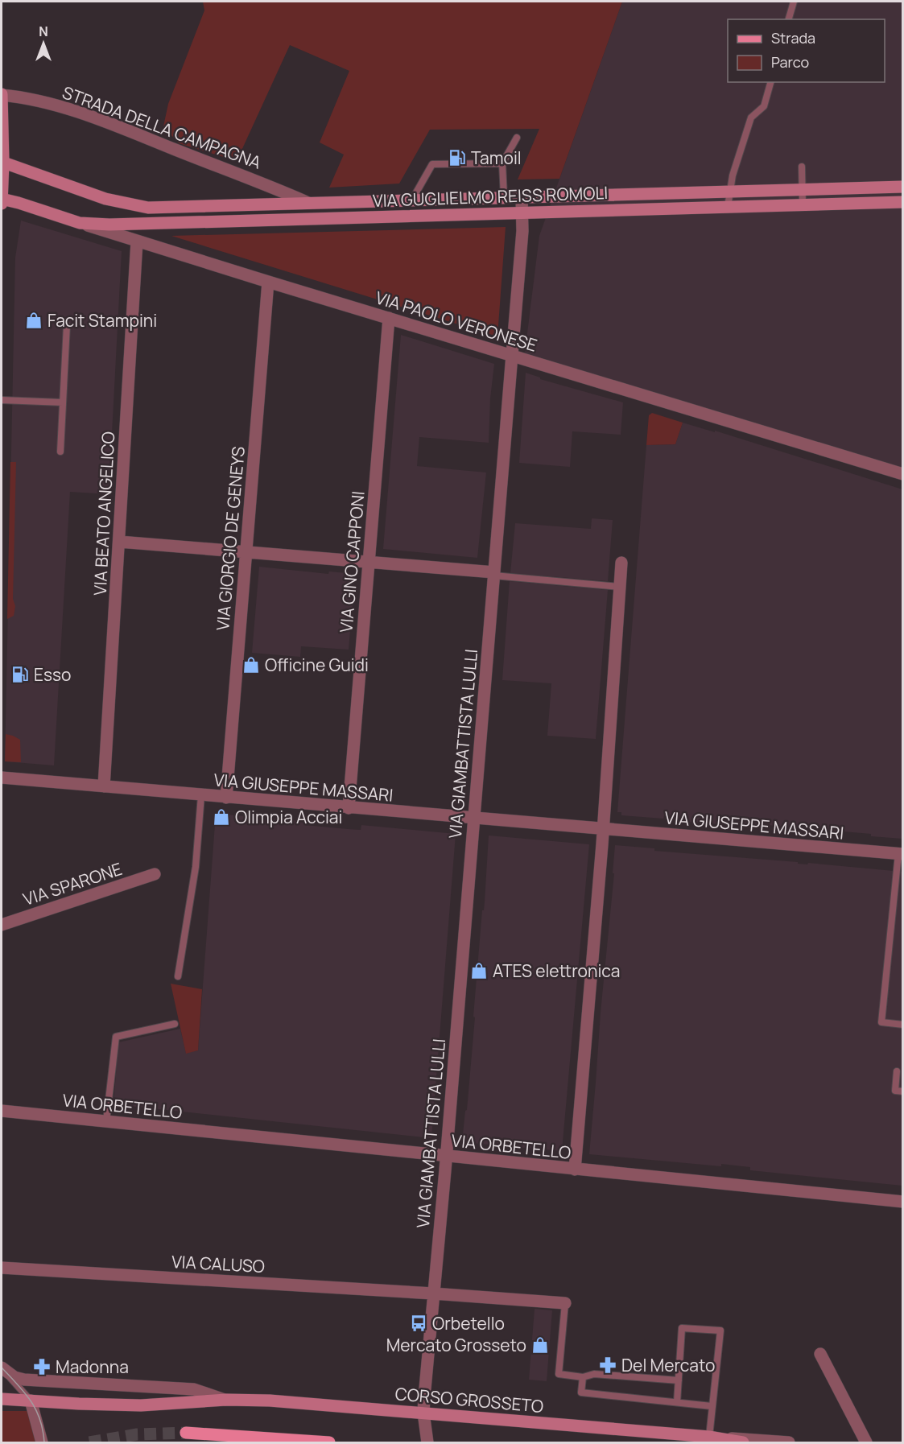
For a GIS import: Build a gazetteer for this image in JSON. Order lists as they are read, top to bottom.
{
  "streets": {
    "main road": ["VIA GUGLIELMO REISS ROMOLI", "VIA PAOLO VERONESE", "CORSO GROSSETO"],
    "street": [
      "STRADA DELLA CAMPAGNA",
      "VIA BEATO ANGELICO",
      "VIA GIORGIO DE GENEYS",
      "VIA GINO CAPPONI",
      "VIA GIAMBATTISTA LULLI",
      "VIA GIUSEPPE MASSARI",
      "VIA SPARONE",
      "VIA ORBETELLO",
      "VIA CALUSO"
    ]
  },
  "crossings": [
    ["STRADA DELLA CAMPAGNA", "VIA GUGLIELMO REISS ROMOLI"],
    ["VIA GUGLIELMO REISS ROMOLI", "VIA PAOLO VERONESE"],
    ["VIA GUGLIELMO REISS ROMOLI", "VIA GIAMBATTISTA LULLI"],
    ["VIA PAOLO VERONESE", "VIA BEATO ANGELICO"],
    ["VIA PAOLO VERONESE", "VIA GIORGIO DE GENEYS"],
    ["VIA PAOLO VERONESE", "VIA GINO CAPPONI"],
    ["VIA PAOLO VERONESE", "VIA GIAMBATTISTA LULLI"],
    ["VIA BEATO ANGELICO", "VIA GIUSEPPE MASSARI"],
    ["VIA GIORGIO DE GENEYS", "VIA GIUSEPPE MASSARI"],
    ["VIA GINO CAPPONI", "VIA GIUSEPPE MASSARI"],
    ["VIA GIAMBATTISTA LULLI", "VIA GIUSEPPE MASSARI"],
    ["VIA GIAMBATTISTA LULLI", "VIA ORBETELLO"],
    ["VIA GIAMBATTISTA LULLI", "VIA CALUSO"],
    ["VIA GIAMBATTISTA LULLI", "CORSO GROSSETO"]
  ],
  "places": {
    "fuel station": ["Tamoil", "Esso"],
    "shop": [
      "Facit Stampini",
      "Officine Guidi",
      "Olimpia Acciai",
      "ATES elettronica",
      "Mercato Grosseto"
    ],
    "bus stop": ["Orbetello"],
    "pharmacy": ["Del Mercato", "Madonna"]
  },
  "legend": ["Strada", "Parco"],
  "north": "top"
}
